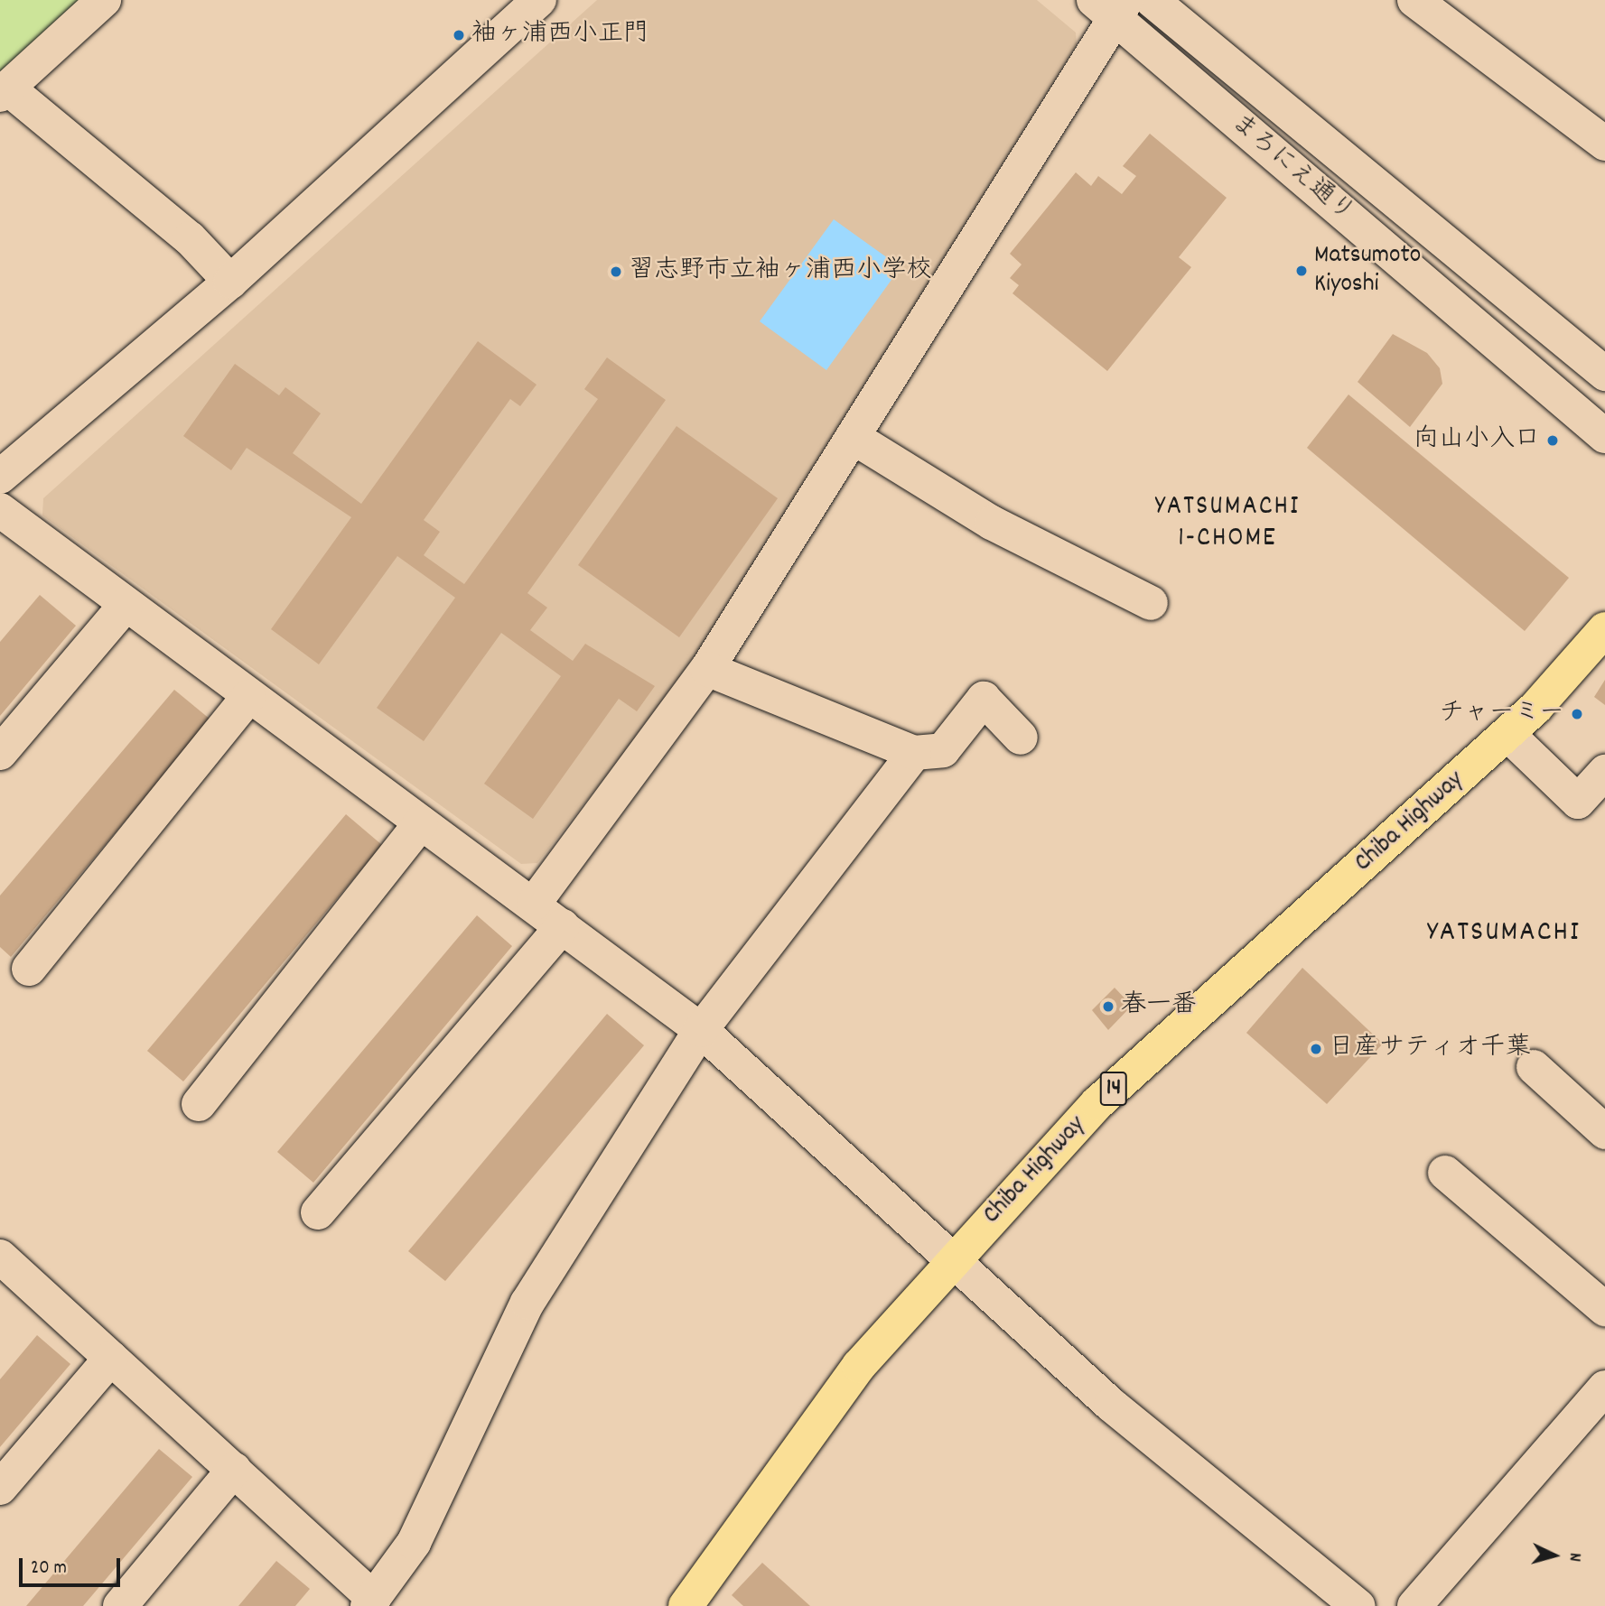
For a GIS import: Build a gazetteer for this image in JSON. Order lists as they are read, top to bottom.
{
  "streets": {
    "highway": ["Chiba Highway", "14"],
    "street": ["まろにえ通り"]
  },
  "districts": ["YATSUMACHI 1-CHOME", "YATSUMACHI"],
  "places": [
    "袖ヶ浦西小正門",
    "Matsumoto Kiyoshi",
    "習志野市立袖ヶ浦西小学校",
    "向山小入口",
    "チャーミー",
    "春一番",
    "日産サティオ千葉"
  ],
  "scale_bar": "20 m",
  "north": "right"
}
